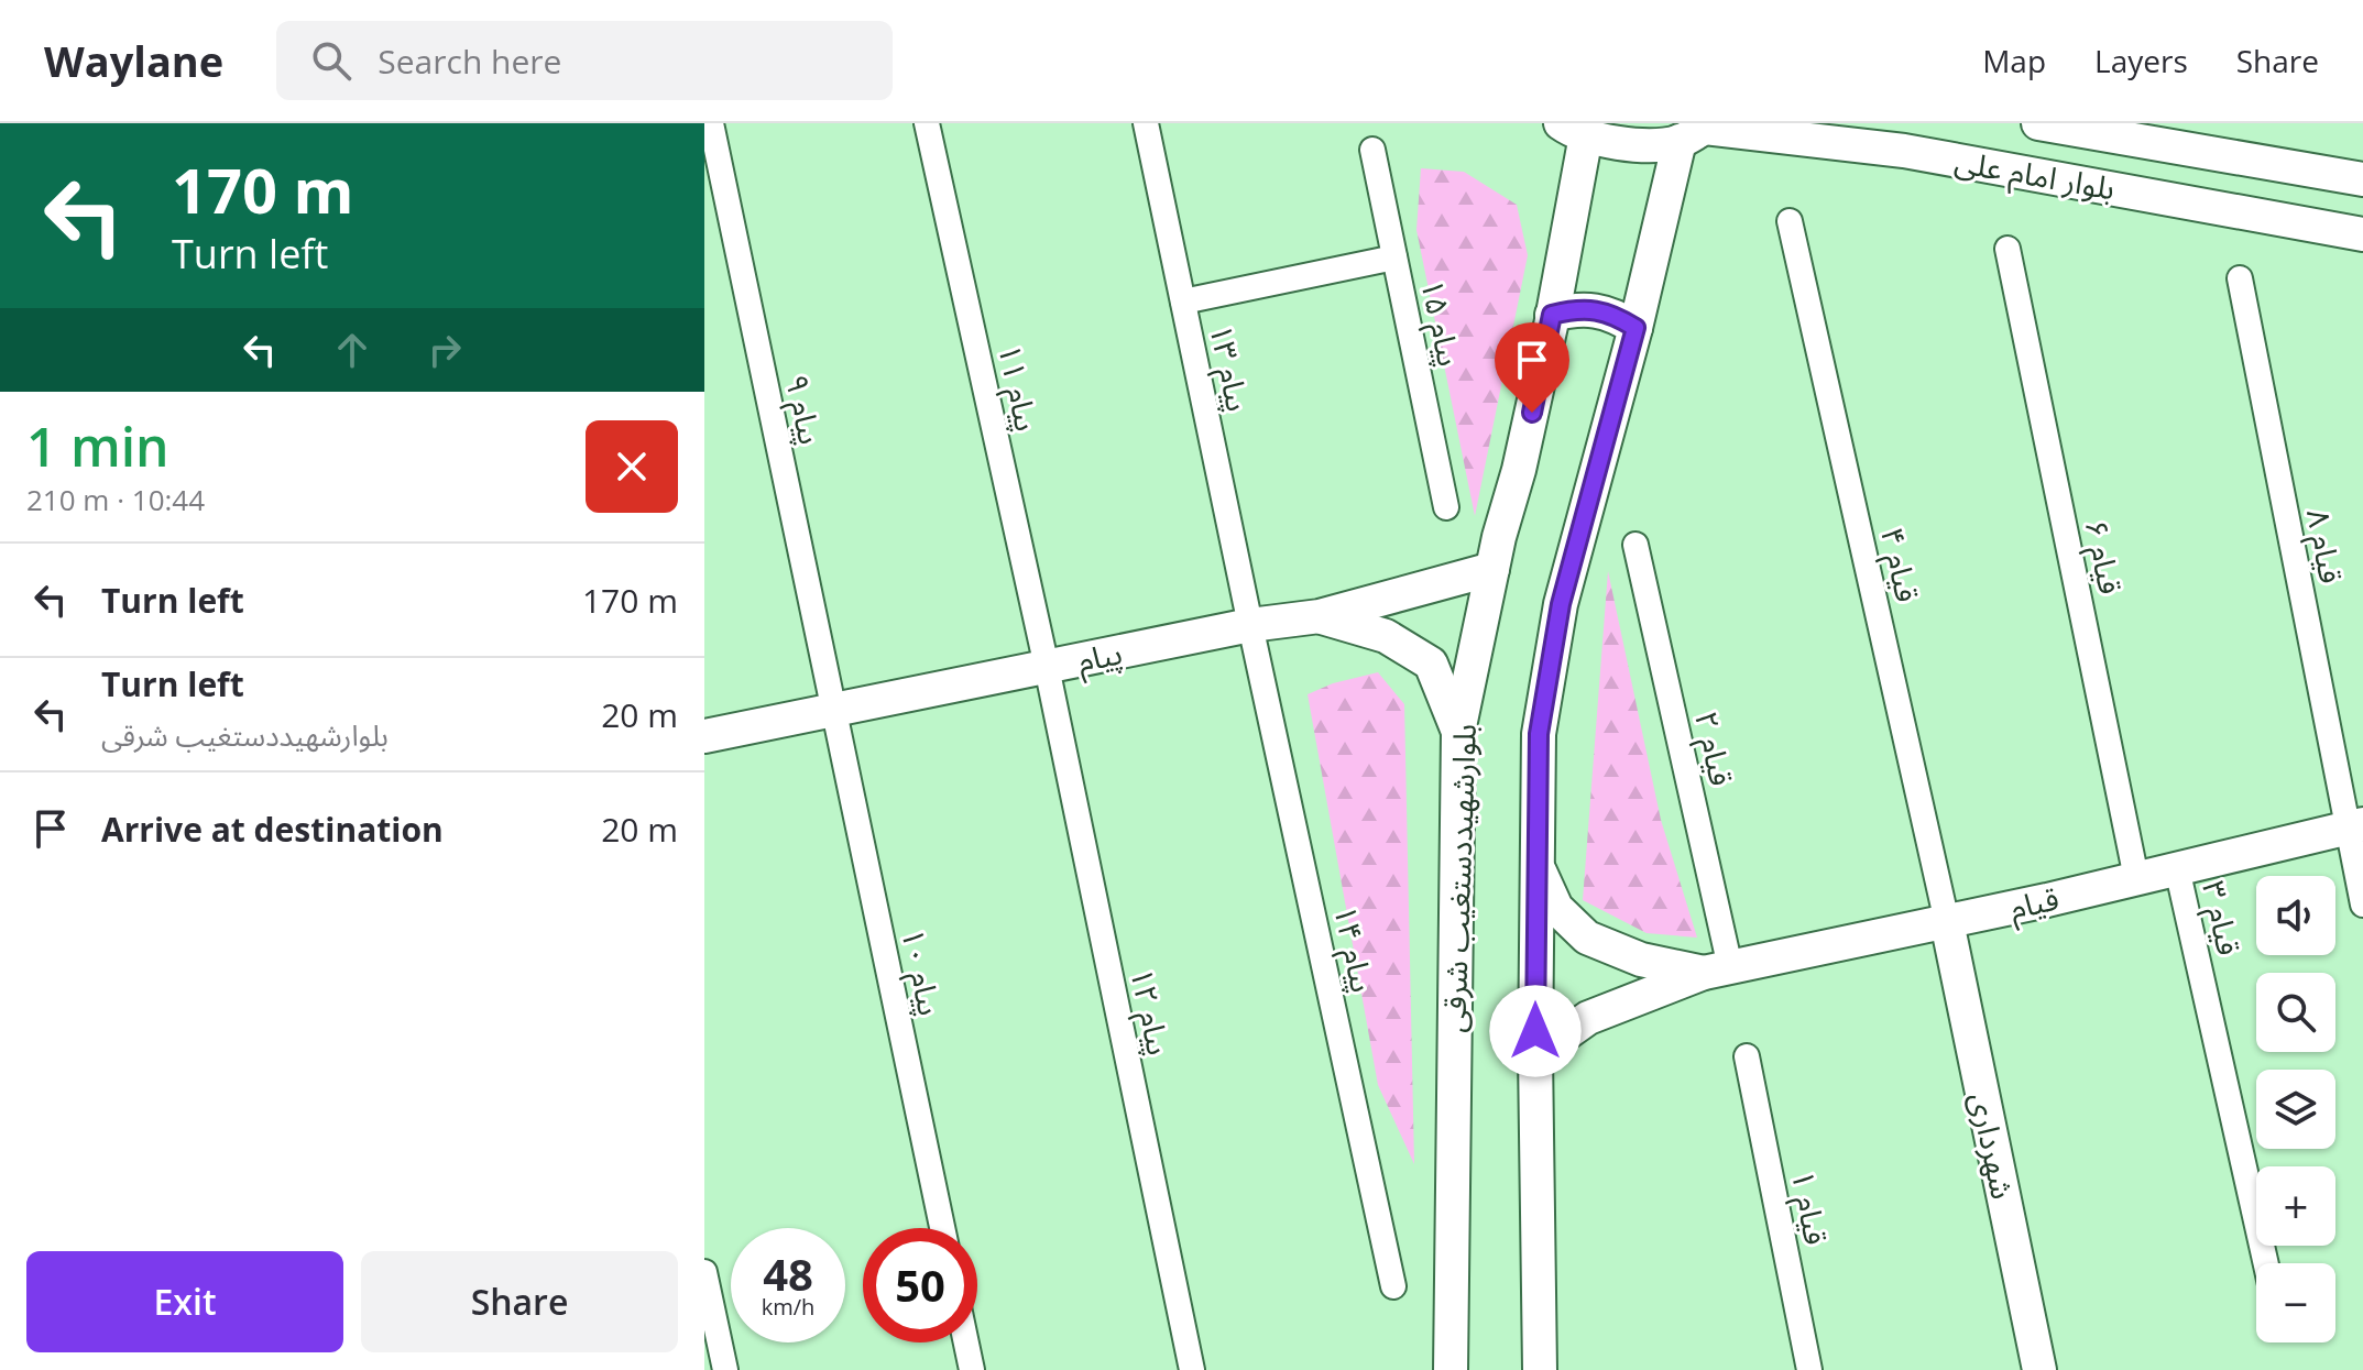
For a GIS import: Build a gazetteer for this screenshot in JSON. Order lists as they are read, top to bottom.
{
  "streets": {
    "main road": [
      "بلوار امام علی",
      "پیام",
      "بلوارشهیددستغیب شرقی",
      "قیام",
      "شهرداری"
    ],
    "street": [
      "پيام ۱۵",
      "پیام ۱۳",
      "پیام ۱۱",
      "پیام ۹",
      "قیام ۸",
      "قیام ۶",
      "قیام ۴",
      "قیام ۲",
      "قیام ۳",
      "پیام ۱۴",
      "پیام ۱۰",
      "پیام ۱۲",
      "قیام ۱"
    ]
  },
  "crossings": [
    ["بلوار امام علی", "بلوارشهیددستغیب شرقی"],
    ["پیام ۱۳", "پیام"],
    ["پیام ۱۳", "پیام ۱۴"],
    ["پیام ۱۱", "پیام"],
    ["پیام ۱۱", "پیام ۱۲"],
    ["پیام ۹", "پیام"],
    ["پیام ۹", "پیام ۱۰"],
    ["قیام ۸", "قیام"],
    ["قیام ۶", "قیام"],
    ["قیام ۴", "قیام"],
    ["قیام ۴", "شهرداری"],
    ["پیام", "بلوارشهیددستغیب شرقی"],
    ["پیام", "پیام ۱۴"],
    ["پیام", "پیام ۱۰"],
    ["پیام", "پیام ۱۲"],
    ["قیام ۲", "قیام"],
    ["قیام", "قیام ۳"],
    ["قیام", "شهرداری"]
  ],
  "page": {
    "header": "Waylane",
    "search": "Search here",
    "nav": ["Map", "Layers", "Share"],
    "turn": ["170 m", "Turn left"],
    "heading": ["1 min", "210 m · 10:44"],
    "list": [
      {
        "name": "Turn left",
        "value": "170 m"
      },
      {
        "name": "Turn left",
        "note": "بلوارشهیددستغیب شرقی",
        "value": "20 m"
      },
      {
        "name": "Arrive at destination",
        "value": "20 m"
      }
    ],
    "map_buttons": ["+", "−"],
    "speed": "48 km/h",
    "limit": "50",
    "buttons": ["Exit", "Share"]
  }
}
